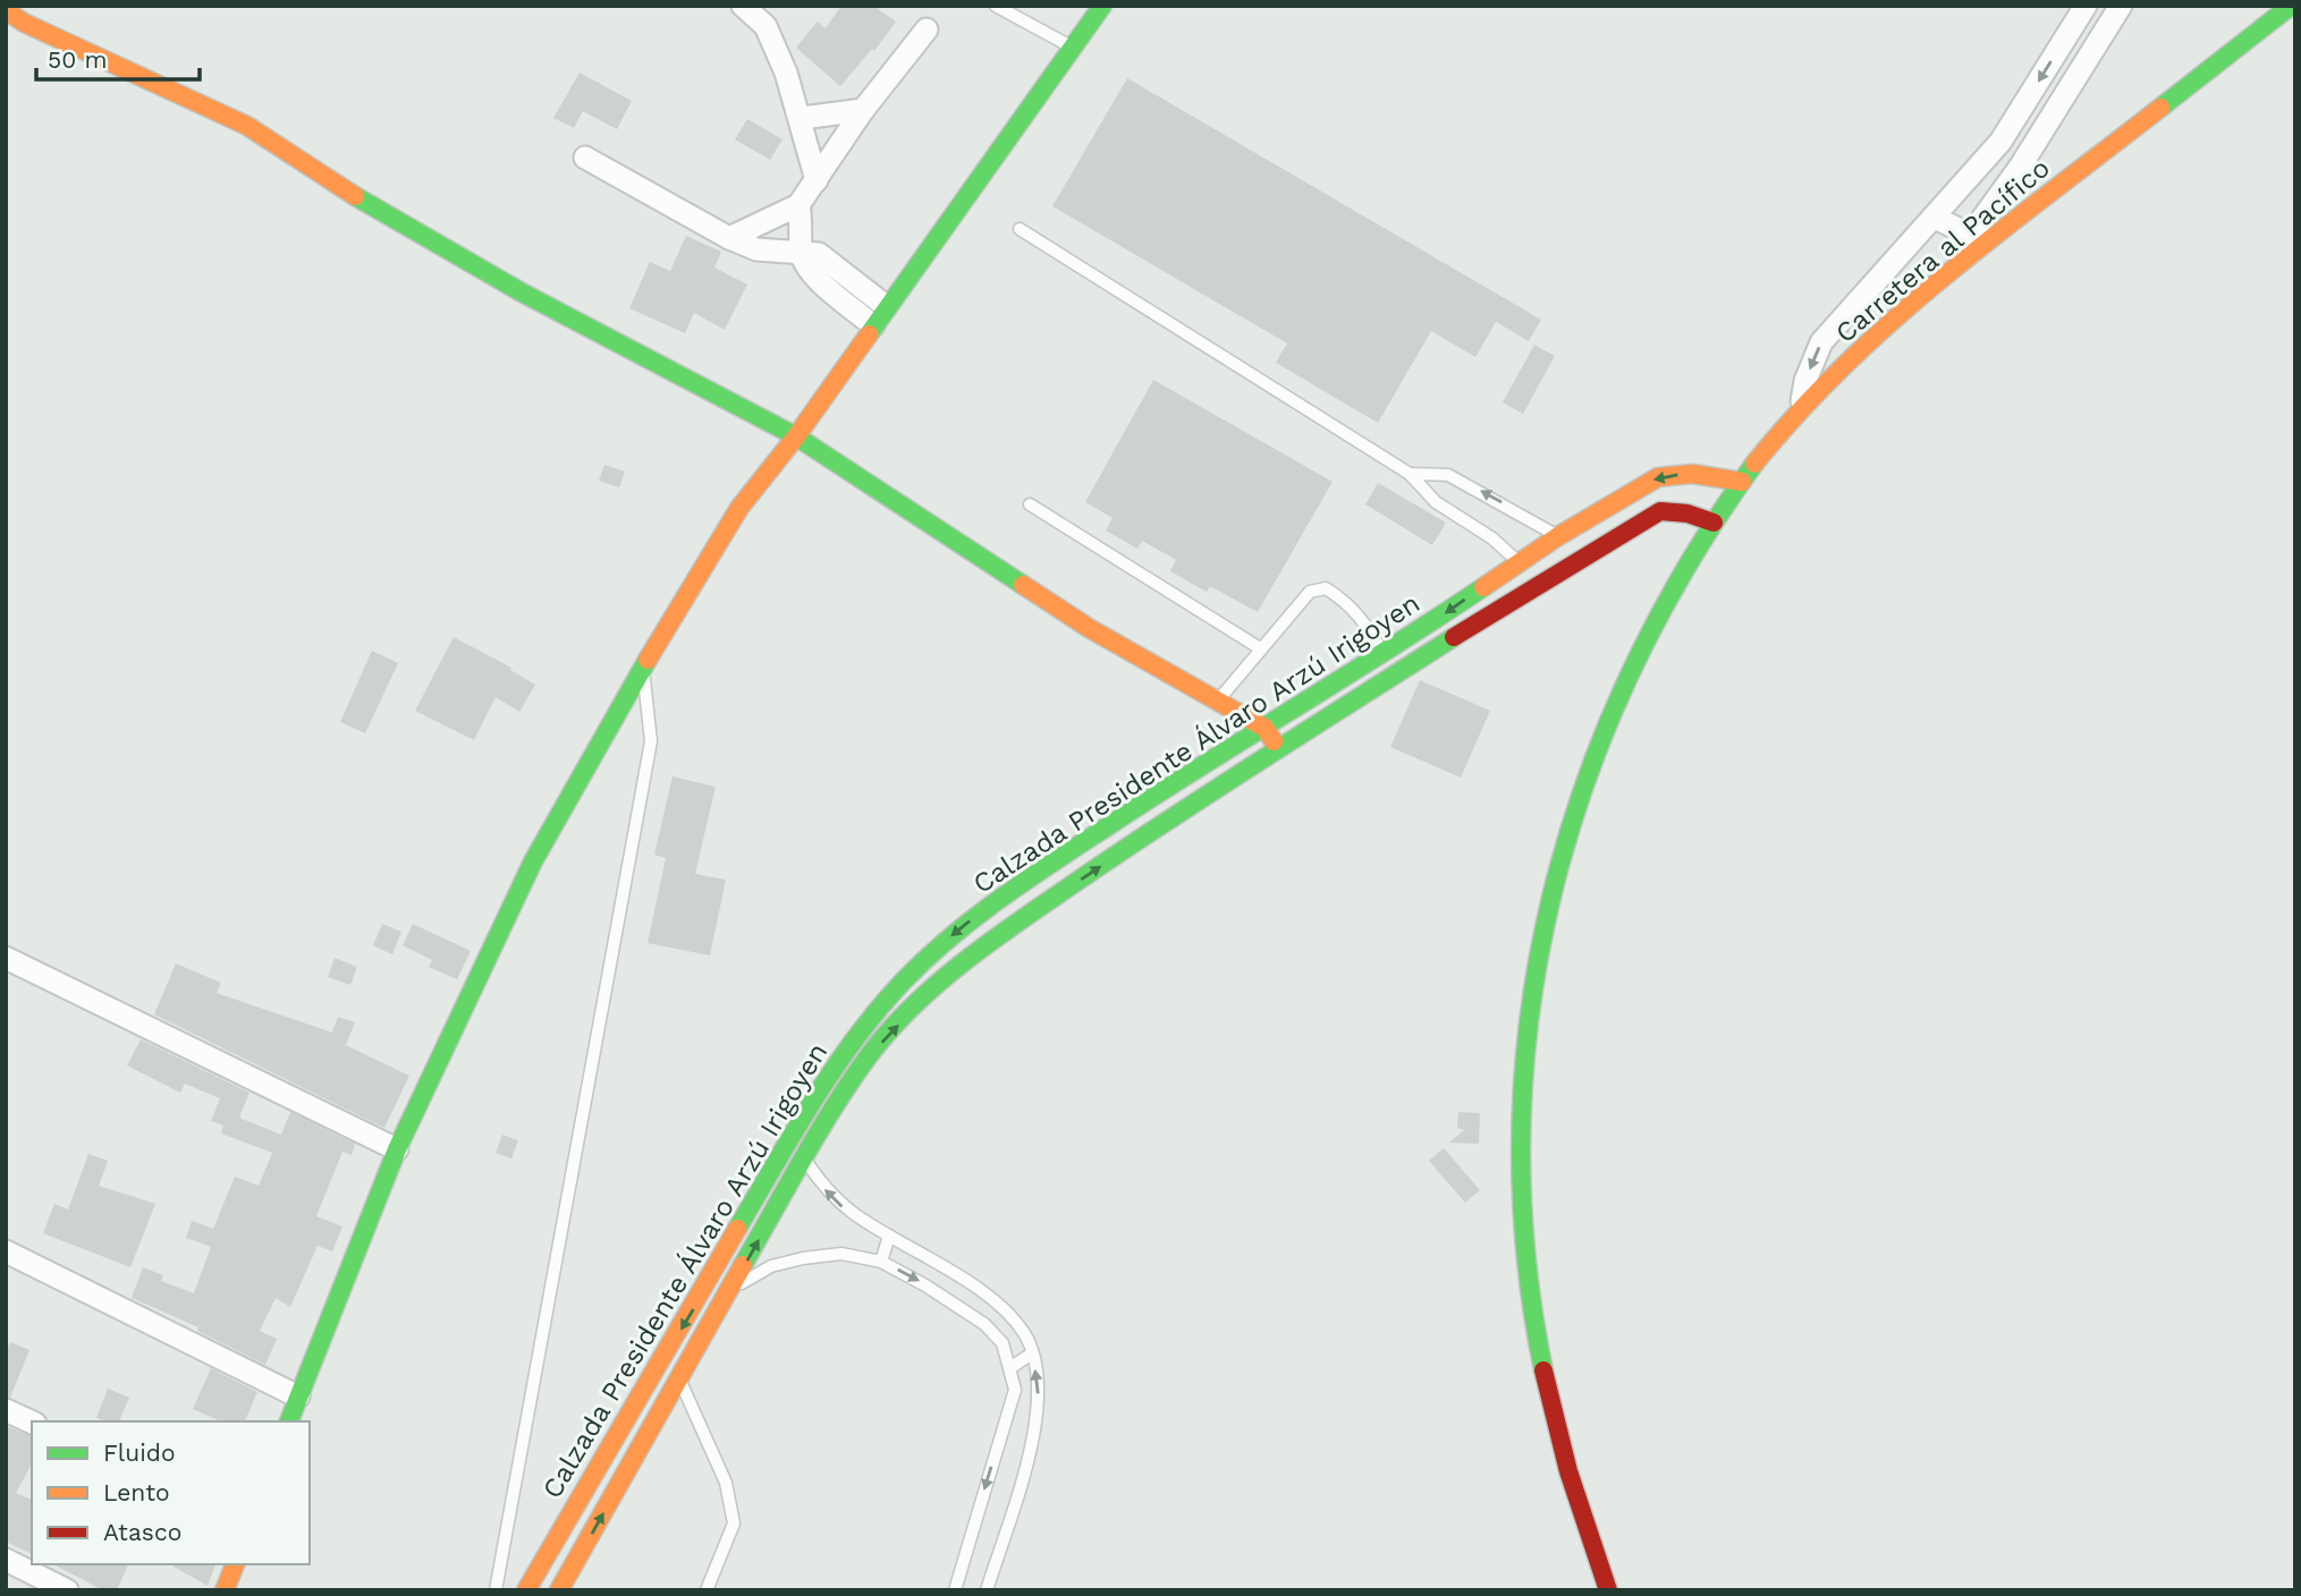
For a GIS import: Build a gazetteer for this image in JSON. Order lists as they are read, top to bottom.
{
  "streets": {
    "main road": ["Carretera al Pacífico", "Calzada Presidente Álvaro Arzú Irigoyen"]
  },
  "crossings": [
    ["Carretera al Pacífico", "Calzada Presidente Álvaro Arzú Irigoyen"]
  ],
  "legend": ["Fluido", "Lento", "Atasco"],
  "scale_bar": "50 m"
}
